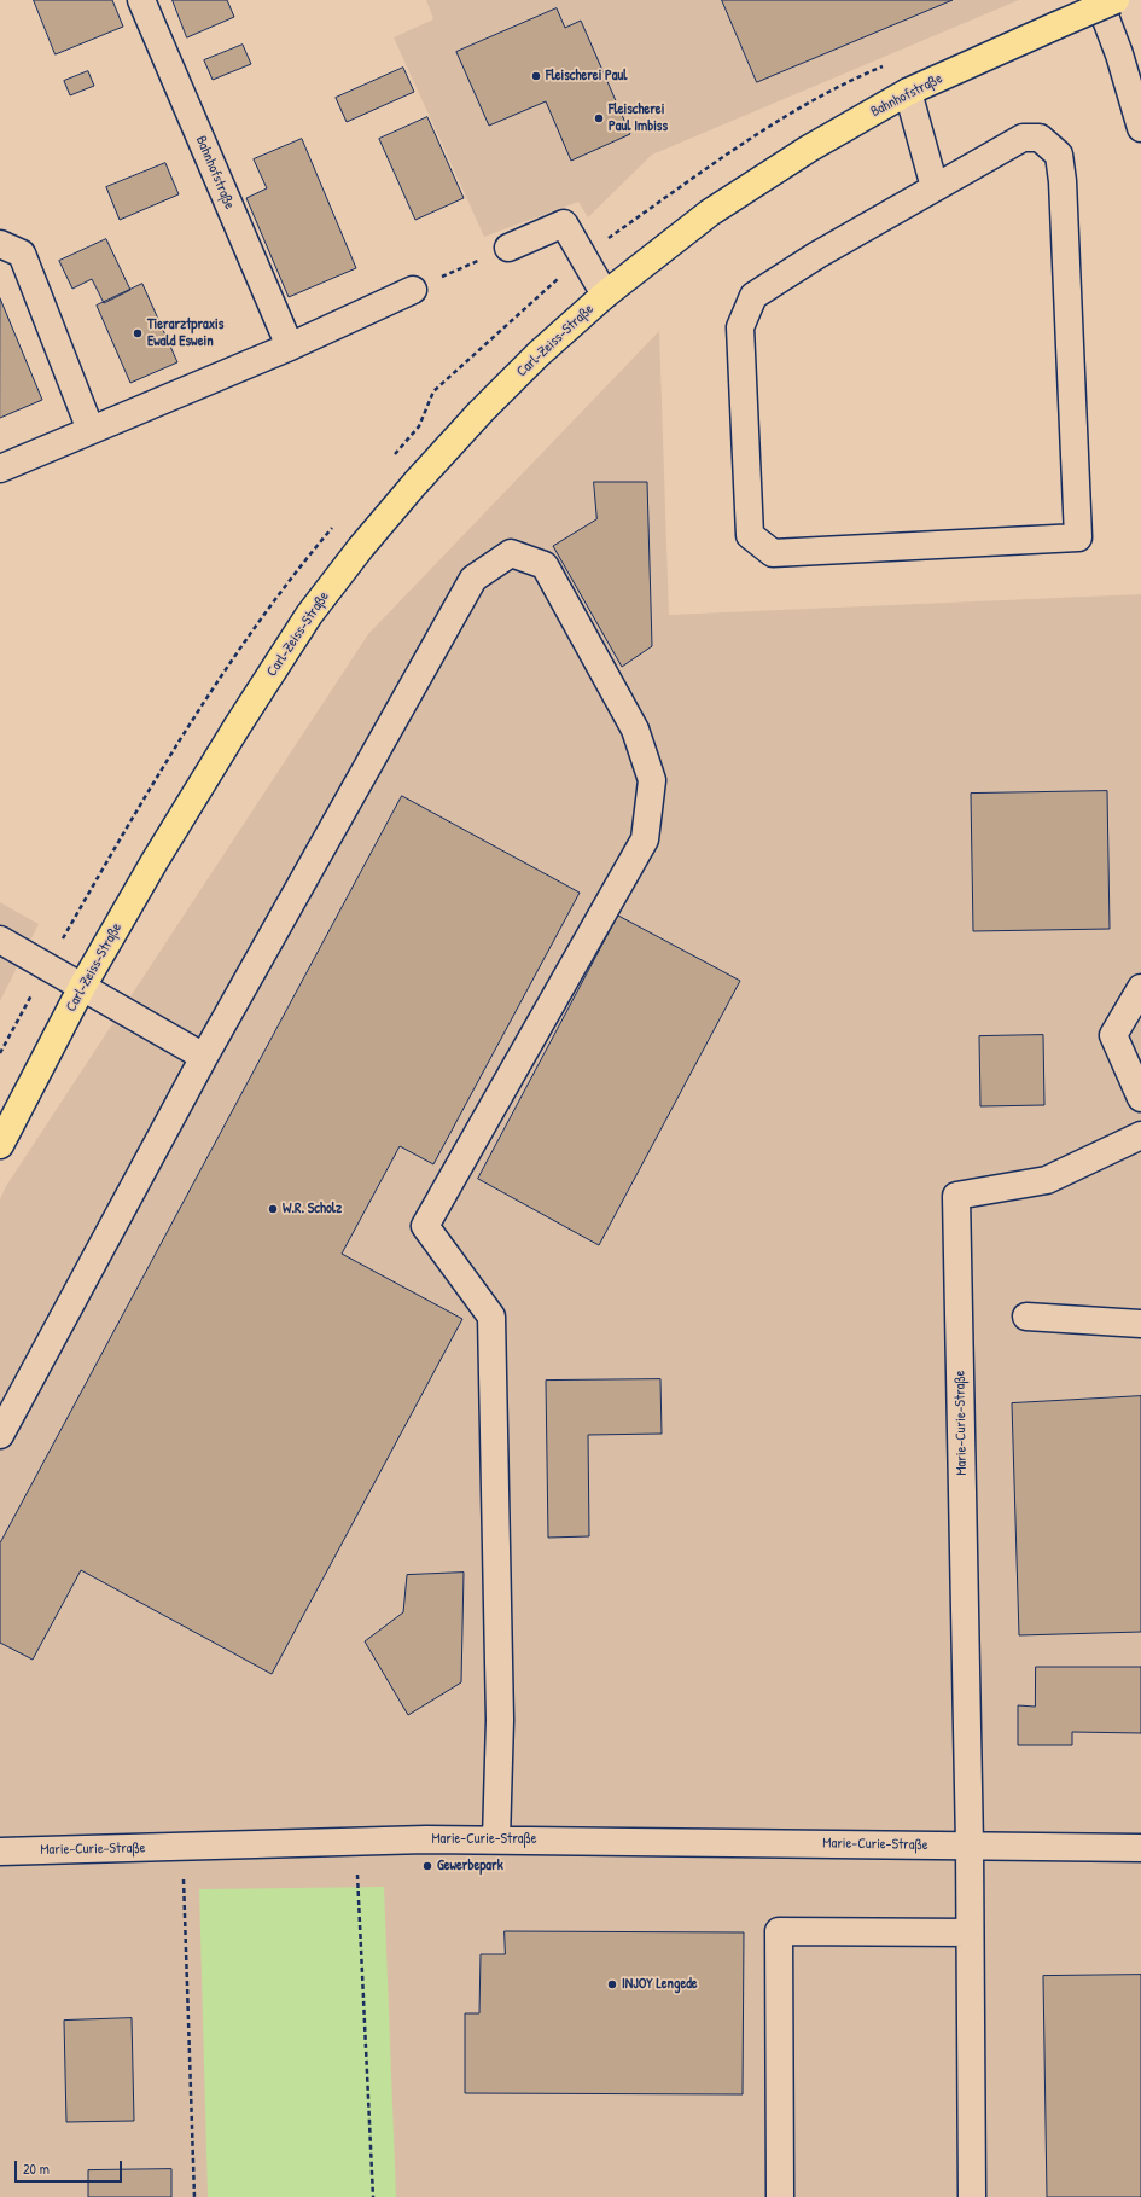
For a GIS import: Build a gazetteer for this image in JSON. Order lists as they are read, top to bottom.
{
  "streets": {
    "main road": ["Bahnhofstraße", "Carl-Zeiss-Straße"],
    "street": ["Marie-Curie-Straße"]
  },
  "crossings": [
    ["Bahnhofstraße", "Carl-Zeiss-Straße"]
  ],
  "places": [
    "Fleischerei Paul",
    "Fleischerei Paul Imbiss",
    "Tierarztpraxis Ewald Eswein",
    "W.R. Scholz",
    "Gewerbepark",
    "INJOY Lengede"
  ],
  "scale_bar": "20 m"
}
